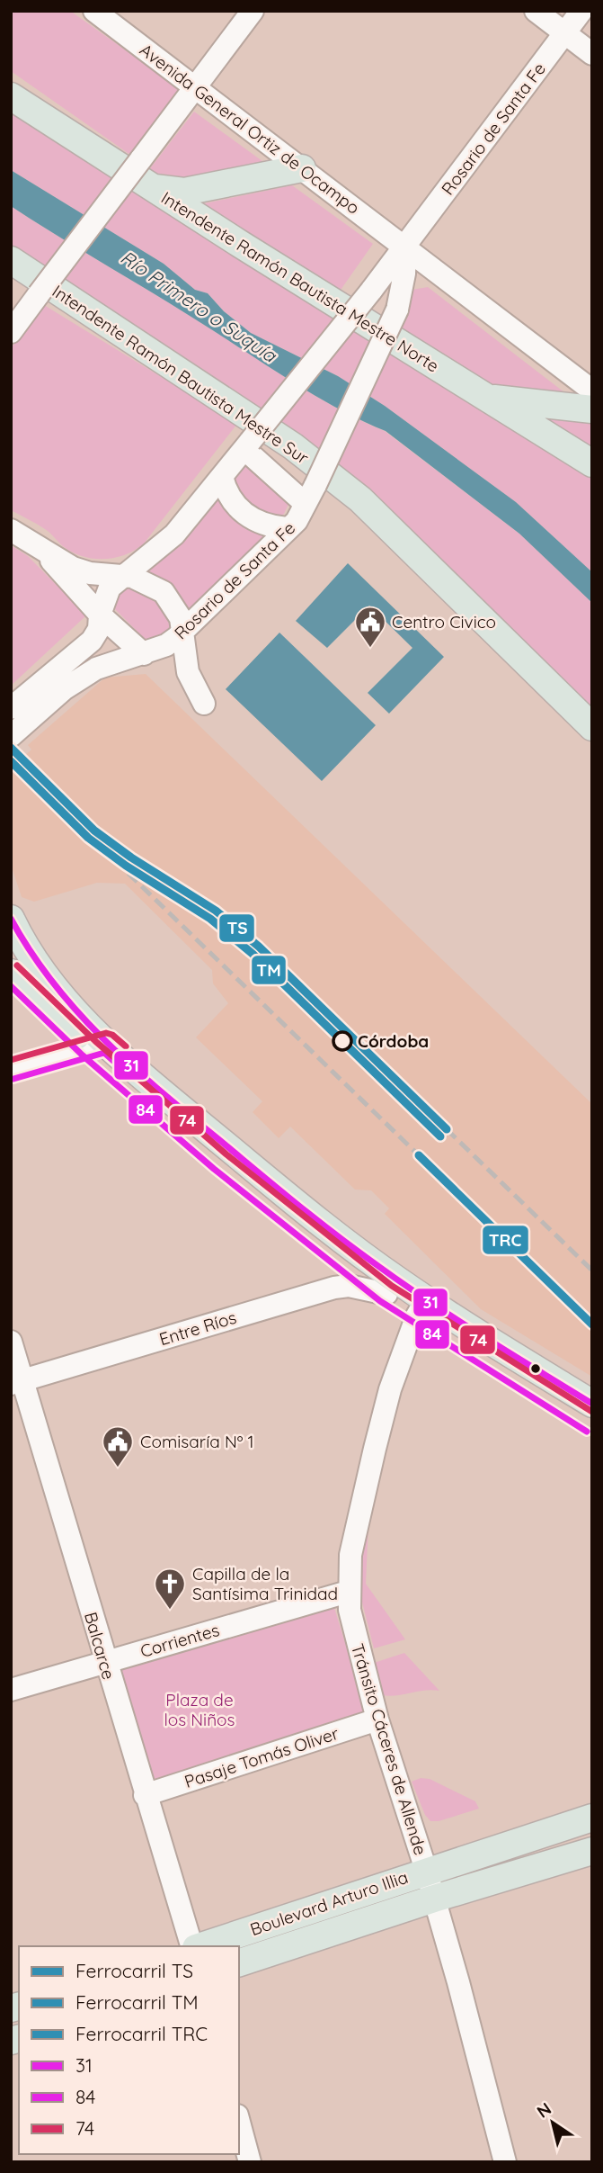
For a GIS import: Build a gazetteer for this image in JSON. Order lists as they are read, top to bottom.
{
  "streets": {
    "main road": ["Intendente Ramón Bautista Mestre Norte", "Intendente Ramón Bautista Mestre Sur", "Boulevard Arturo Illia"],
    "street": [
      "Avenida General Ortiz de Ocampo",
      "Rosario de Santa Fe",
      "Entre Ríos",
      "Corrientes",
      "Balcarce",
      "Tránsito Cáceres de Allende",
      "Pasaje Tomás Oliver"
    ]
  },
  "crossings": [
    ["Avenida General Ortiz de Ocampo", "Rosario de Santa Fe"],
    ["Entre Ríos", "Balcarce"],
    ["Corrientes", "Balcarce"],
    ["Corrientes", "Tránsito Cáceres de Allende"],
    ["Balcarce", "Pasaje Tomás Oliver"],
    ["Tránsito Cáceres de Allende", "Pasaje Tomás Oliver"],
    ["Tránsito Cáceres de Allende", "Boulevard Arturo Illia"]
  ],
  "water": ["Río Primero o Suquía"],
  "parks": ["Plaza de los Niños"],
  "places": {
    "public building": ["Centro Civico", "Comisaría Nº 1"],
    "other": ["Córdoba"],
    "church": ["Capilla de la Santísima Trinidad"]
  },
  "lines": [
    "rail line TS",
    "rail line TM",
    "transit line 31",
    "transit line 74",
    "transit line 84",
    "rail line TRC"
  ],
  "legend": [
    "Ferrocarril TS",
    "Ferrocarril TM",
    "Ferrocarril TRC",
    "31",
    "84",
    "74"
  ],
  "north": "top left"
}
